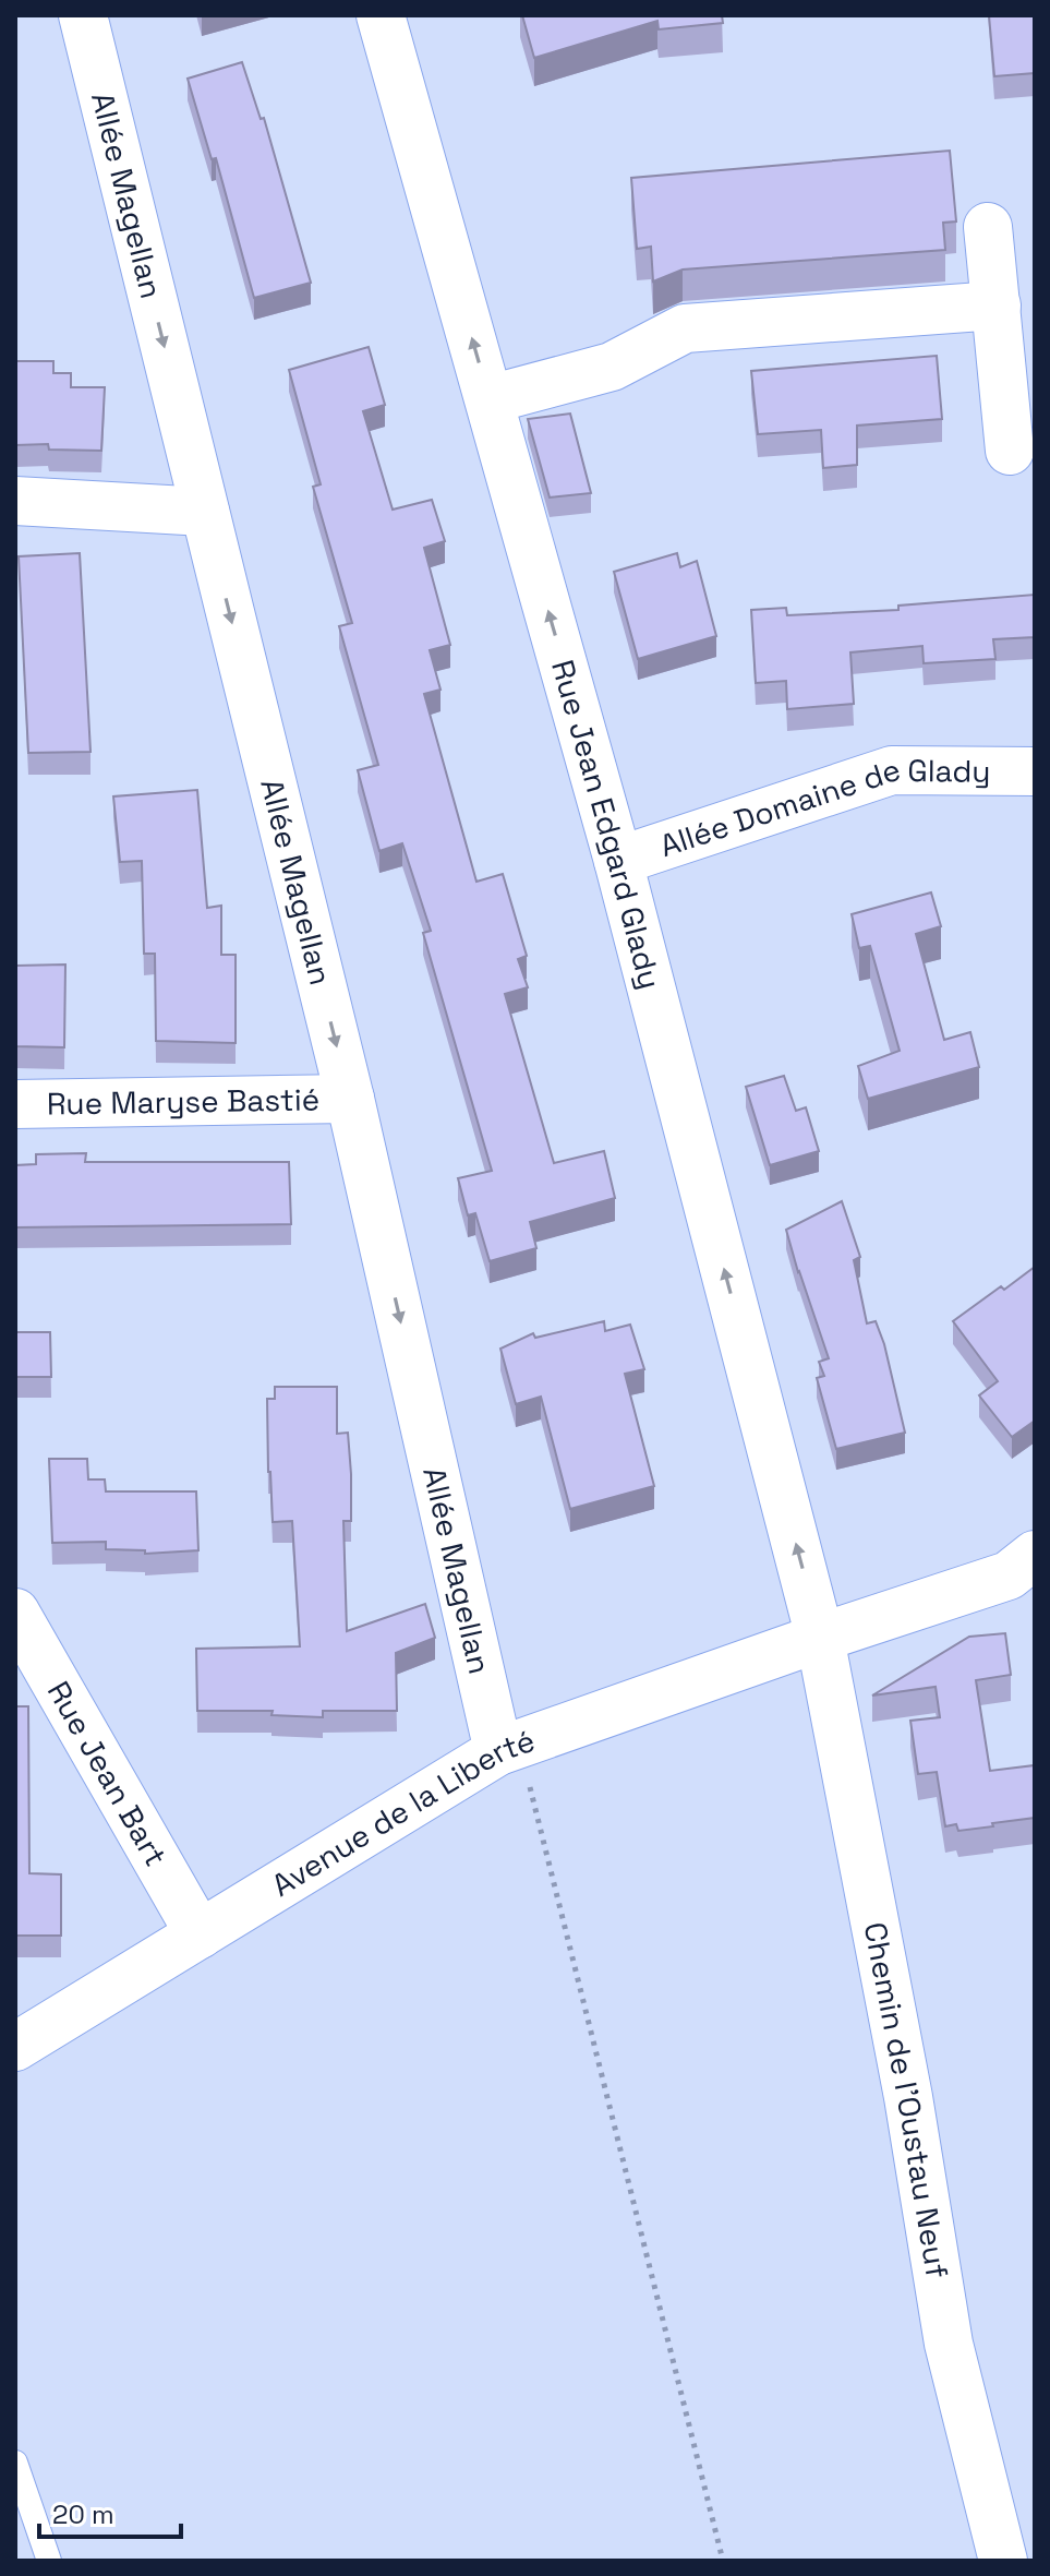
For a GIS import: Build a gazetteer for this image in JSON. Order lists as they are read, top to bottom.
{
  "streets": {
    "street": [
      "Allée Magellan",
      "Allée Domaine de Glady",
      "Rue Jean Edgard Glady",
      "Rue Maryse Bastié",
      "Rue Jean Bart",
      "Avenue de la Liberté",
      "Chemin de l'Oustau Neuf"
    ]
  },
  "crossings": [
    ["Allée Magellan", "Rue Maryse Bastié"],
    ["Allée Magellan", "Avenue de la Liberté"],
    ["Allée Domaine de Glady", "Rue Jean Edgard Glady"],
    ["Rue Jean Edgard Glady", "Avenue de la Liberté"],
    ["Rue Jean Edgard Glady", "Chemin de l'Oustau Neuf"],
    ["Rue Jean Bart", "Avenue de la Liberté"],
    ["Avenue de la Liberté", "Chemin de l'Oustau Neuf"]
  ],
  "one_way": ["Allée Magellan", "Rue Jean Edgard Glady"],
  "scale_bar": "20 m"
}
